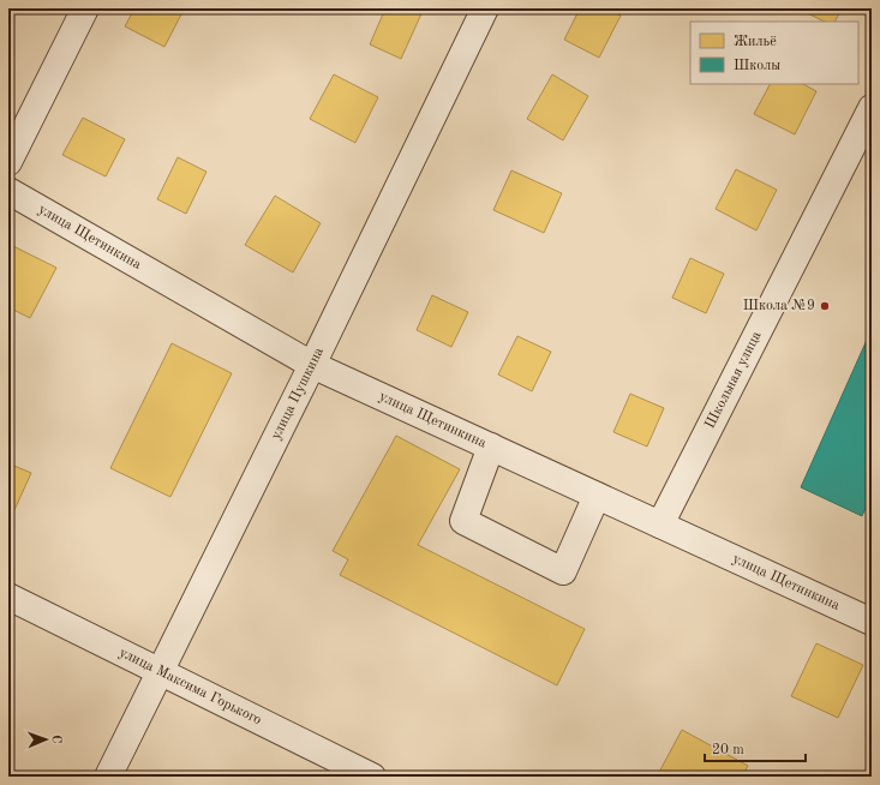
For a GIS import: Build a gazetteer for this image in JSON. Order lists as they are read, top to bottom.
{
  "streets": {
    "street": [
      "улица Щетинкина",
      "Школьная улица",
      "улица Пушкина",
      "улица Максима Горького"
    ]
  },
  "crossings": [
    ["улица Щетинкина", "Школьная улица"],
    ["улица Щетинкина", "улица Пушкина"],
    ["улица Пушкина", "улица Максима Горького"]
  ],
  "places": ["Школа №9"],
  "legend": ["Жильё", "Школы"],
  "scale_bar": "20 m",
  "north": "right"
}
